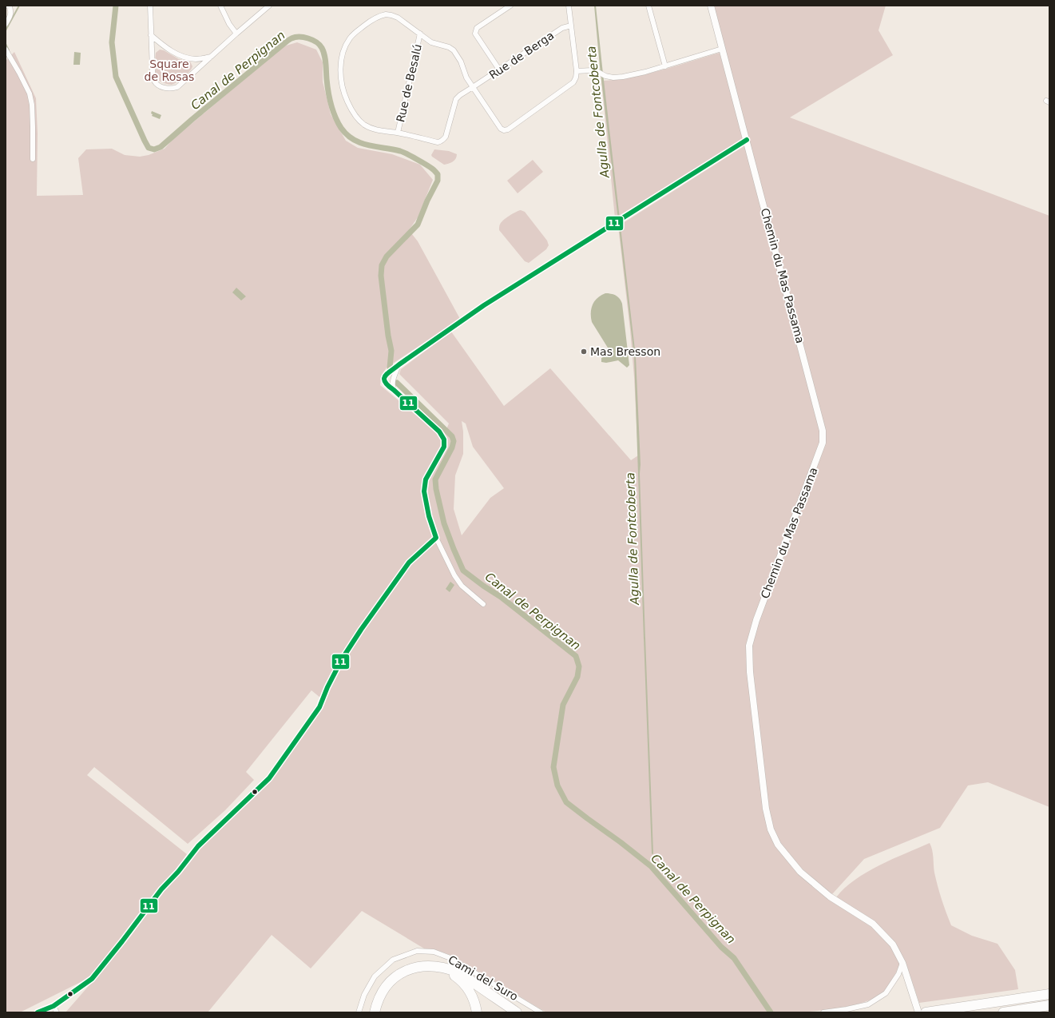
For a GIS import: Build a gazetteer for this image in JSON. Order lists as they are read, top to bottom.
{
  "streets": {
    "street": [
      "Rue de Berga",
      "Rue de Besalú",
      "Chemin du Mas Passama",
      "Cami del Suro"
    ]
  },
  "crossings": [
    ["Rue de Berga", "Rue de Besalú"]
  ],
  "water": ["Canal de Perpignan", "Agulla de Fontcoberta"],
  "parks": ["Square de Rosas"],
  "places": ["Mas Bresson"],
  "lines": ["transit line 11"]
}
